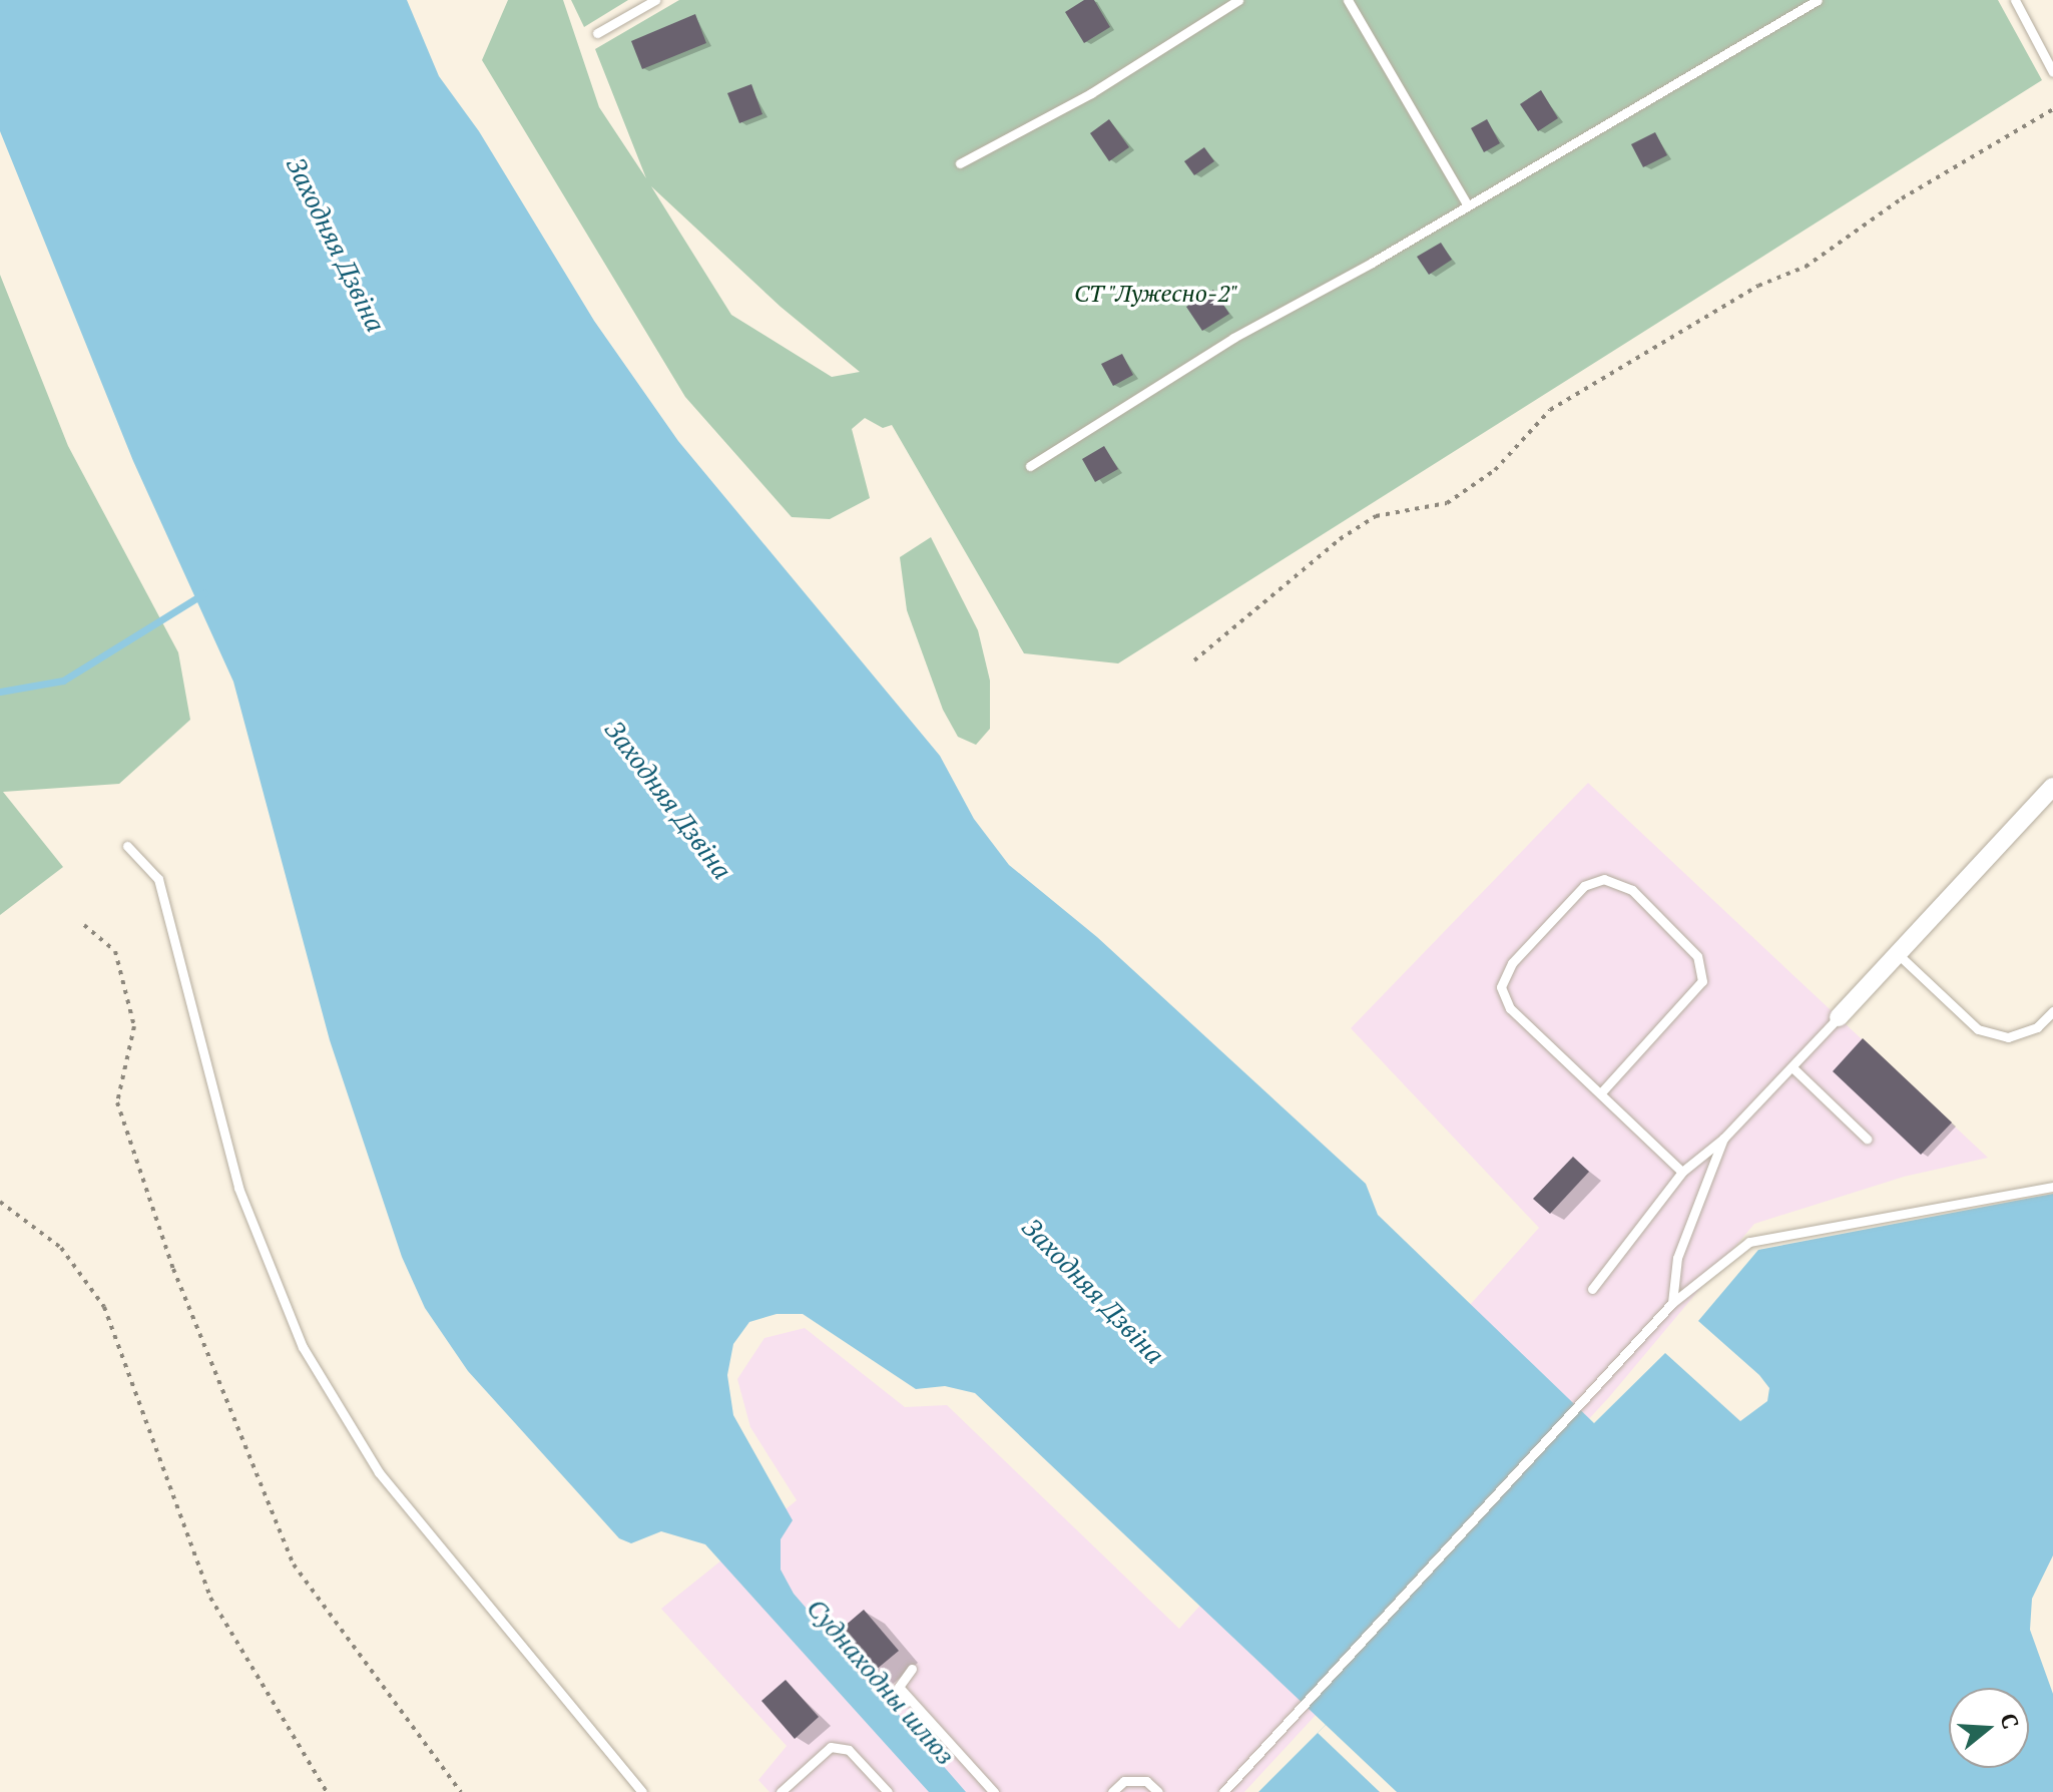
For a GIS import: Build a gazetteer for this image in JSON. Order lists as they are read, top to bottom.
{
  "water": ["Заходняя Дзвіна", "Суднаходны шлюз"],
  "parks": ["СТ \"Лужесно-2\""],
  "north": "right"
}
